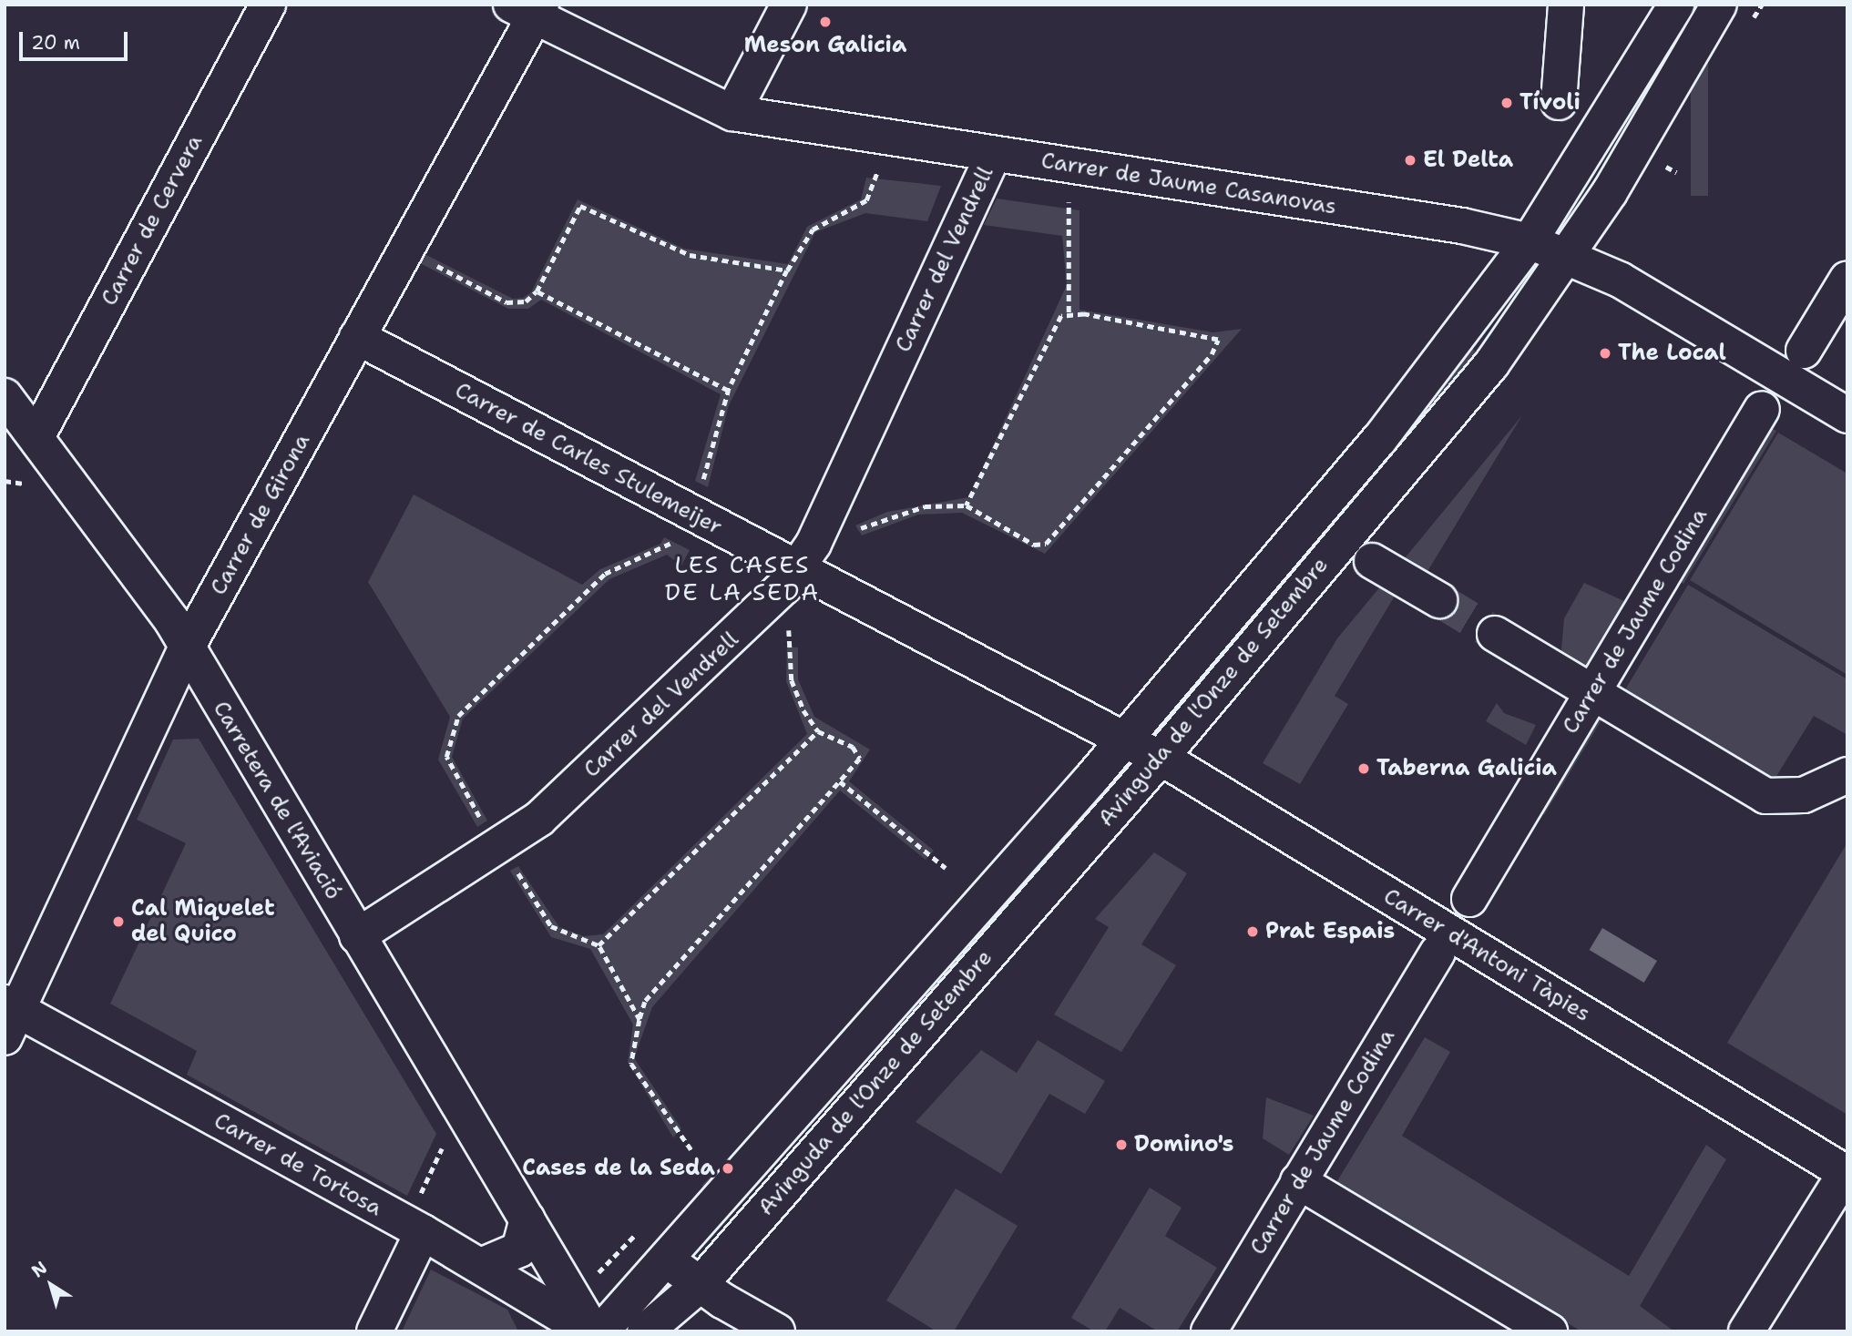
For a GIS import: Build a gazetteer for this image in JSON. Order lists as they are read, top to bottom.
{
  "streets": {
    "street": [
      "Carrer de Jaume Casanovas",
      "Carrer de Cervera",
      "Carrer del Vendrell",
      "Carrer de Carles Stulemeijer",
      "Carrer de Girona",
      "Carrer de Jaume Codina",
      "Avinguda de l'Onze de Setembre",
      "Carretera de l'Aviació",
      "Carrer d'Antoni Tàpies",
      "Carrer de Tortosa"
    ]
  },
  "crossings": [
    ["Carrer de Jaume Casanovas", "Carrer del Vendrell"],
    ["Carrer de Jaume Casanovas", "Carrer de Girona"],
    ["Carrer de Jaume Casanovas", "Avinguda de l'Onze de Setembre"],
    ["Carrer de Cervera", "Carretera de l'Aviació"],
    ["Carrer del Vendrell", "Carrer de Carles Stulemeijer"],
    ["Carrer del Vendrell", "Carretera de l'Aviació"],
    ["Carrer de Carles Stulemeijer", "Carrer de Girona"],
    ["Carrer de Carles Stulemeijer", "Avinguda de l'Onze de Setembre"],
    ["Carrer de Carles Stulemeijer", "Carrer d'Antoni Tàpies"],
    ["Carrer de Girona", "Carretera de l'Aviació"],
    ["Carrer de Girona", "Carrer de Tortosa"],
    ["Avinguda de l'Onze de Setembre", "Carrer d'Antoni Tàpies"]
  ],
  "districts": ["LES CASES DE LA SEDA"],
  "places": [
    "Meson Galicia",
    "Tívoli",
    "El Delta",
    "The Local",
    "Taberna Galicia",
    "Cal Miquelet del Quico",
    "Prat Espais",
    "Domino's",
    "Cases de la Seda"
  ],
  "scale_bar": "20 m",
  "north": "top left"
}
